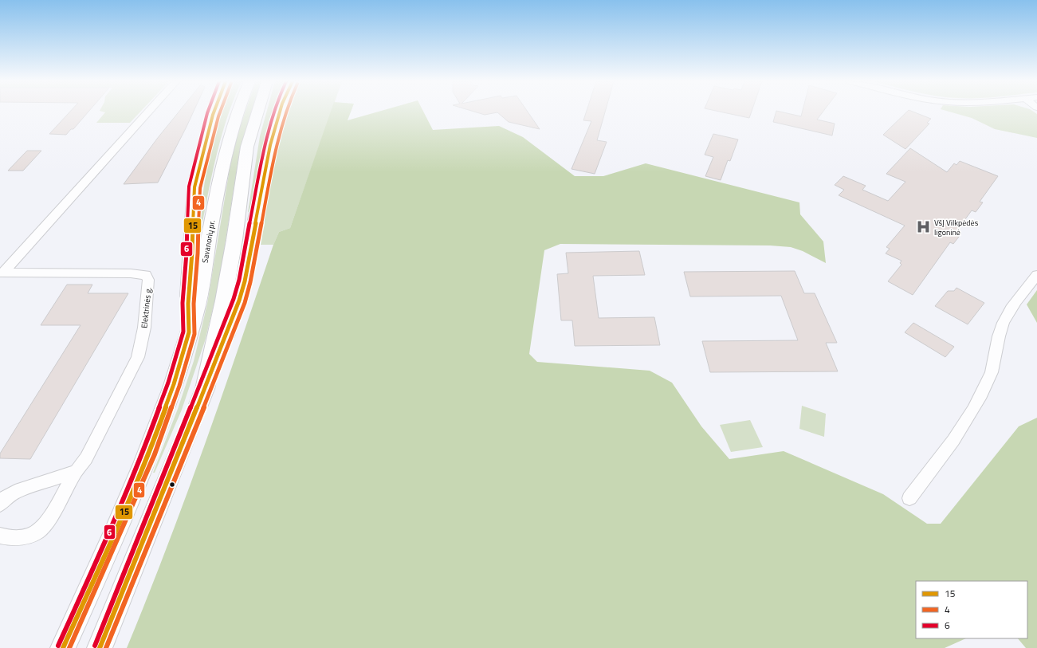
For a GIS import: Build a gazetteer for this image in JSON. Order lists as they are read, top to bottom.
{
  "streets": {
    "highway": ["Savanorių pr."],
    "street": ["Elektrinės g."]
  },
  "places": {
    "hospital": ["VšĮ Vilkpėdės ligoninė"]
  },
  "lines": ["transit line 15", "transit line 4", "transit line 6"],
  "legend": ["15", "4", "6"]
}
